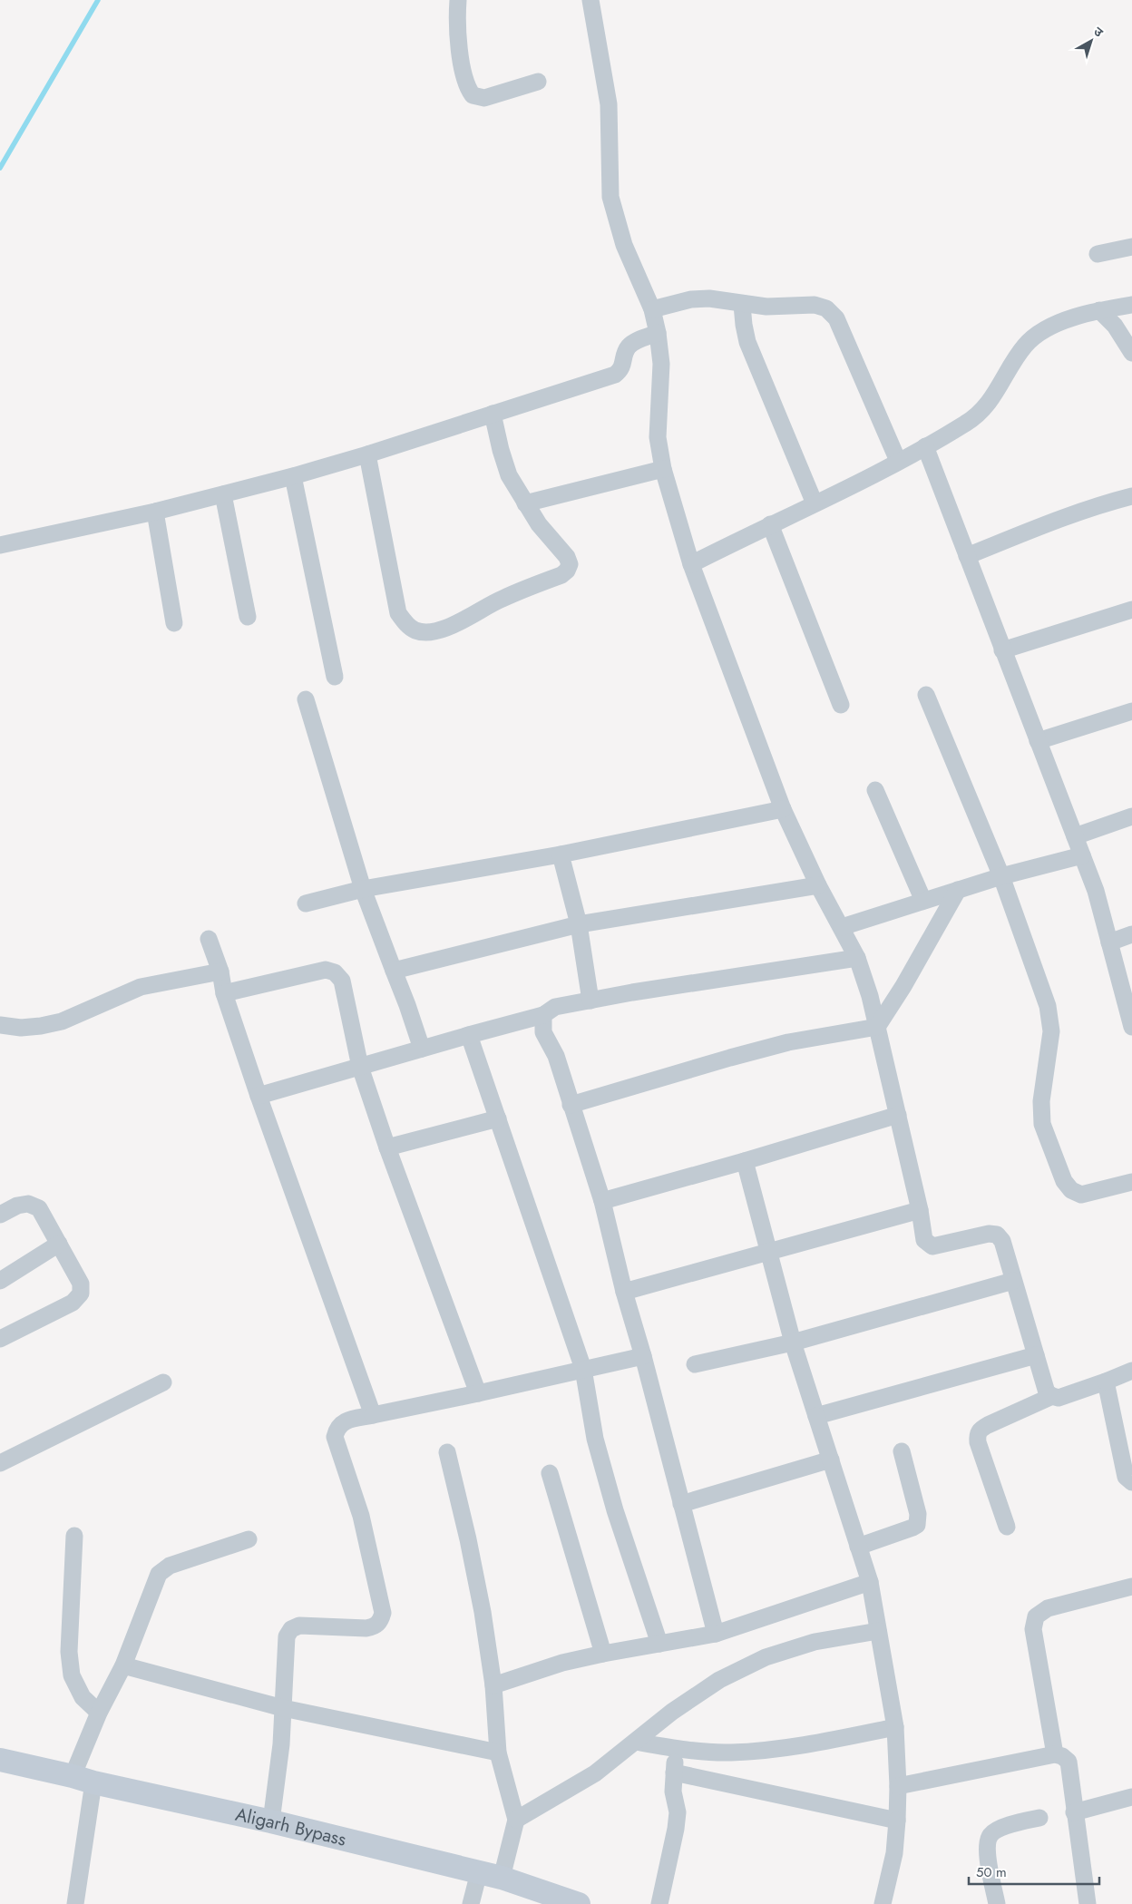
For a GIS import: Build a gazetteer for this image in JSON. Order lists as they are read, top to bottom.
{
  "streets": {
    "main road": ["Aligarh Bypass"]
  },
  "scale_bar": "50 m",
  "north": "top right"
}
